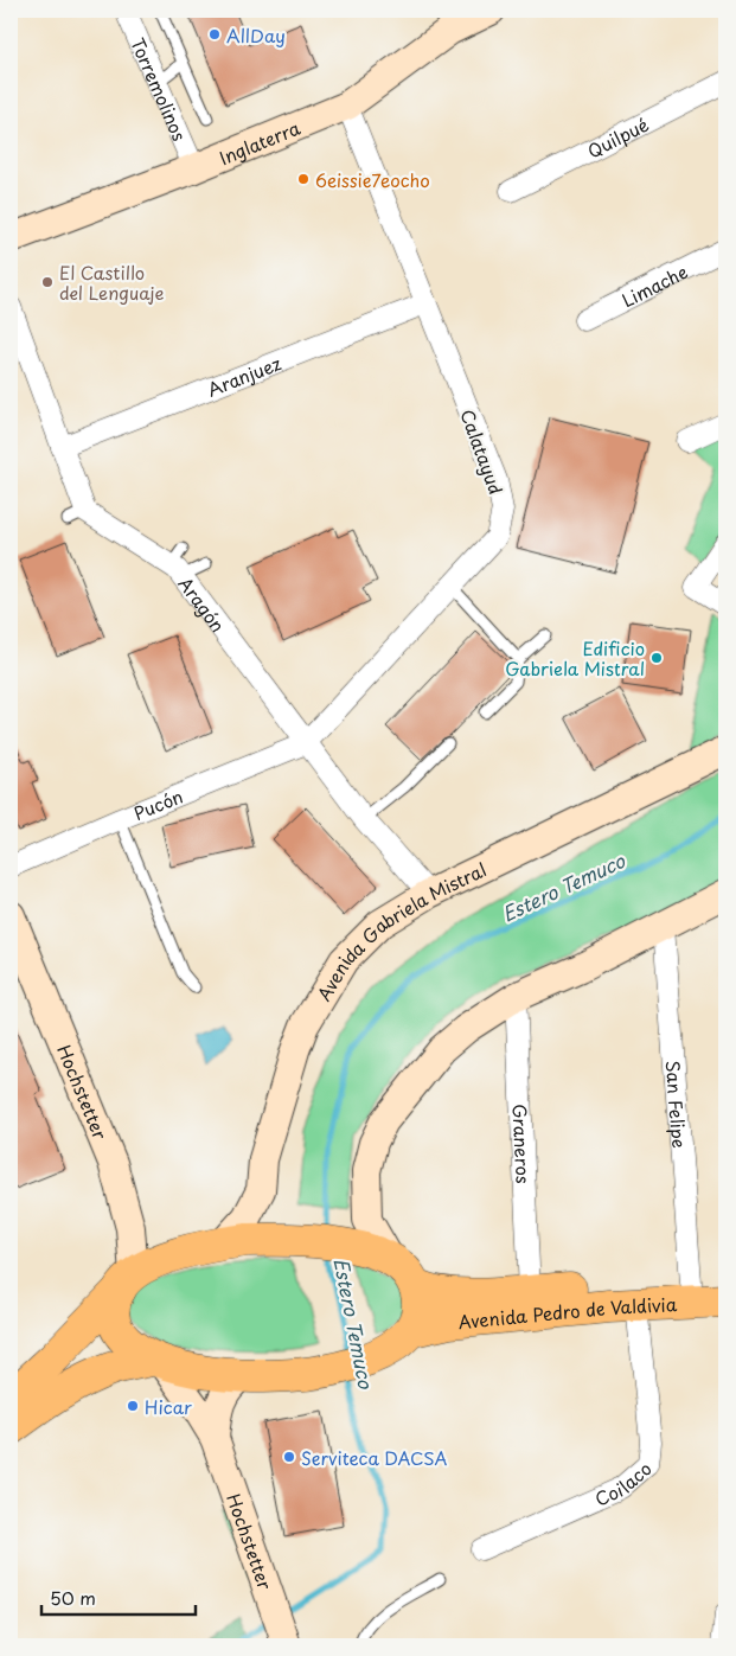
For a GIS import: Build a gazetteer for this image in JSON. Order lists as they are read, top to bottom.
{
  "streets": {
    "main road": [
      "Inglaterra",
      "Avenida Gabriela Mistral",
      "Hochstetter",
      "Avenida Pedro de Valdivia"
    ],
    "street": [
      "Torremolinos",
      "Quilpué",
      "Limache",
      "Aranjuez",
      "Calatayud",
      "Aragón",
      "Pucón",
      "San Felipe",
      "Graneros",
      "Coilaco"
    ]
  },
  "crossings": [
    ["Torremolinos", "Inglaterra"],
    ["Inglaterra", "Calatayud"],
    ["Aranjuez", "Calatayud"],
    ["Aranjuez", "Aragón"],
    ["Calatayud", "Aragón"],
    ["Calatayud", "Pucón"],
    ["Aragón", "Pucón"],
    ["Aragón", "Avenida Gabriela Mistral"],
    ["Hochstetter", "Avenida Pedro de Valdivia"],
    ["San Felipe", "Avenida Pedro de Valdivia"],
    ["Graneros", "Avenida Pedro de Valdivia"],
    ["Avenida Pedro de Valdivia", "Coilaco"]
  ],
  "water": ["Estero Temuco"],
  "places": [
    "AllDay",
    "6eissie7eocho",
    "El Castillo del Lenguaje",
    "Edificio Gabriela Mistral",
    "Hicar",
    "Serviteca DACSA"
  ],
  "scale_bar": "50 m"
}
